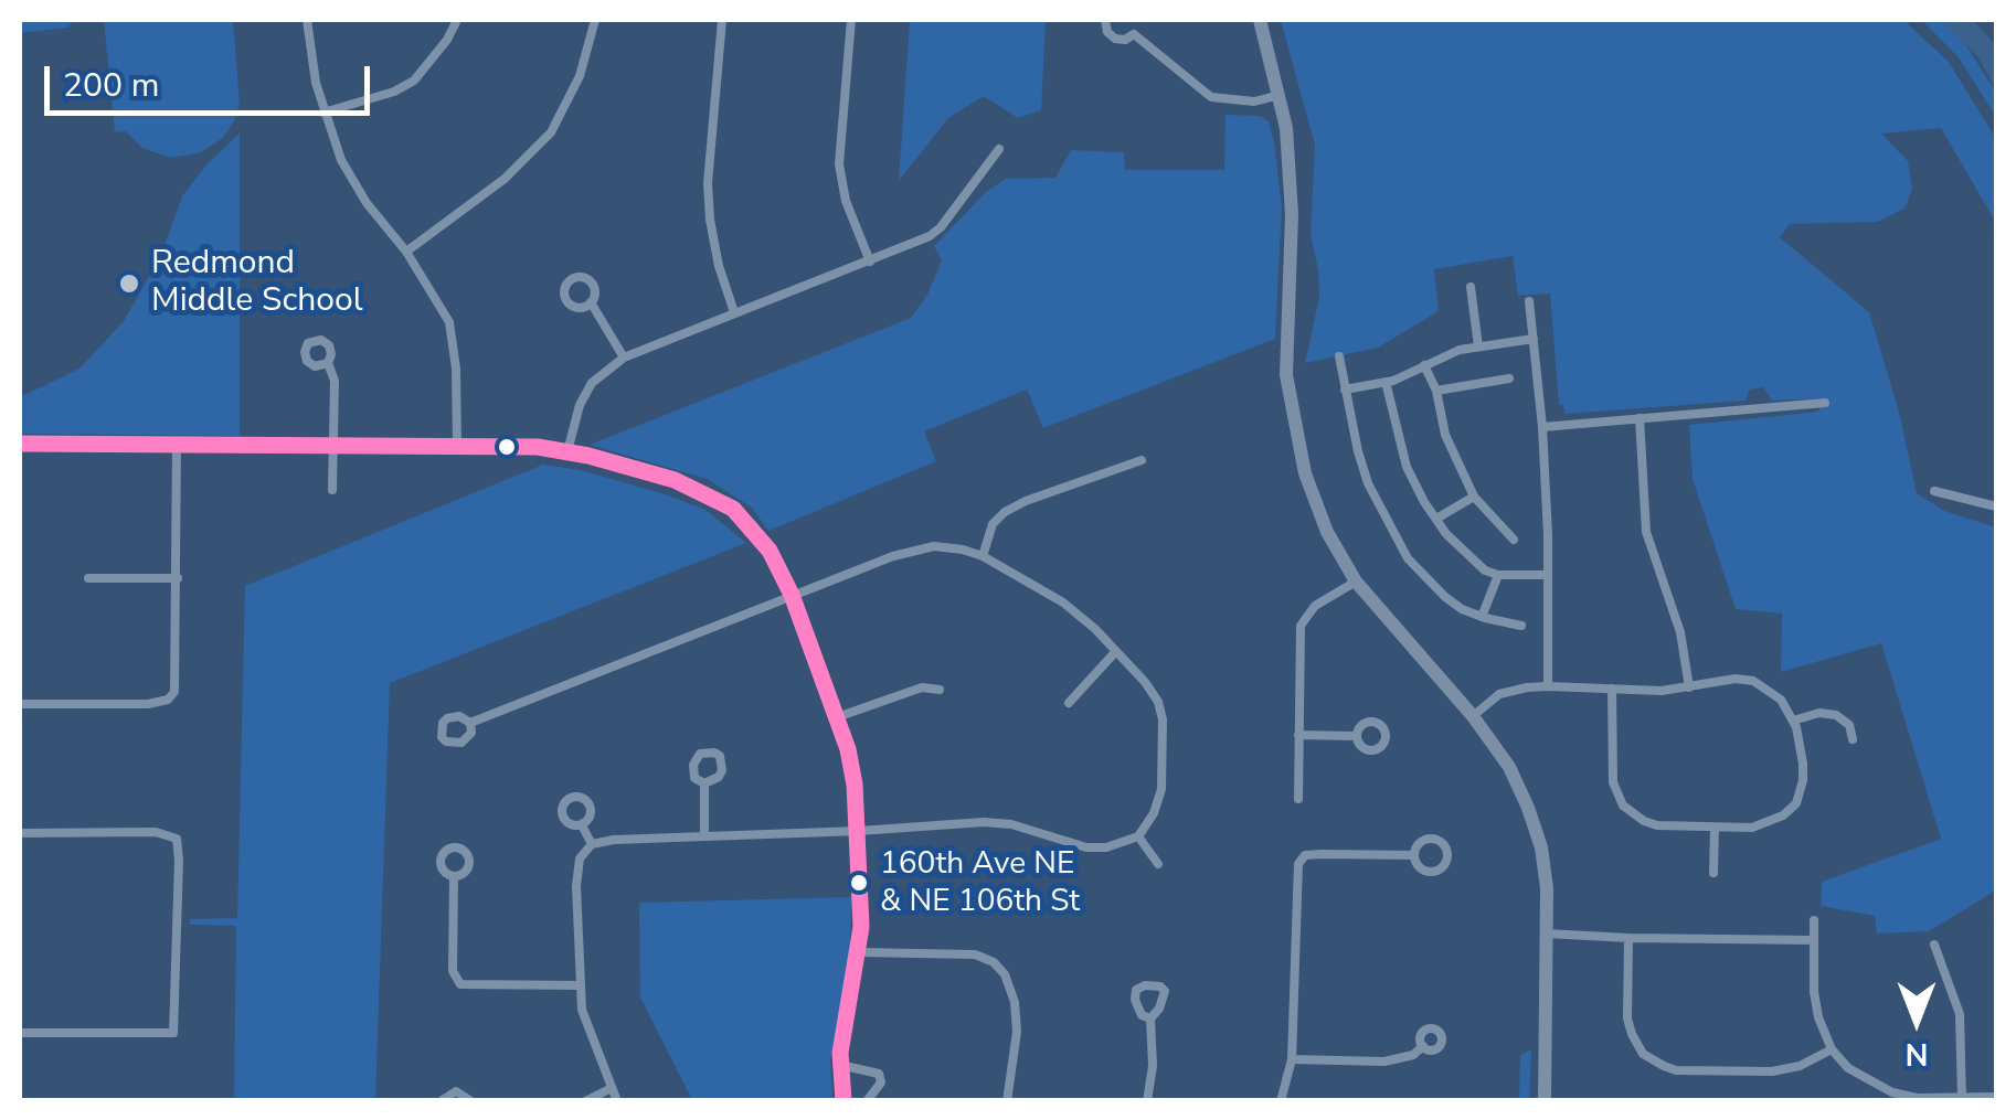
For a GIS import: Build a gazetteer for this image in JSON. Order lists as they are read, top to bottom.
{
  "places": ["Redmond Middle School", "160th Ave NE & NE 106th St"],
  "scale_bar": "200 m",
  "north": "bottom"
}
